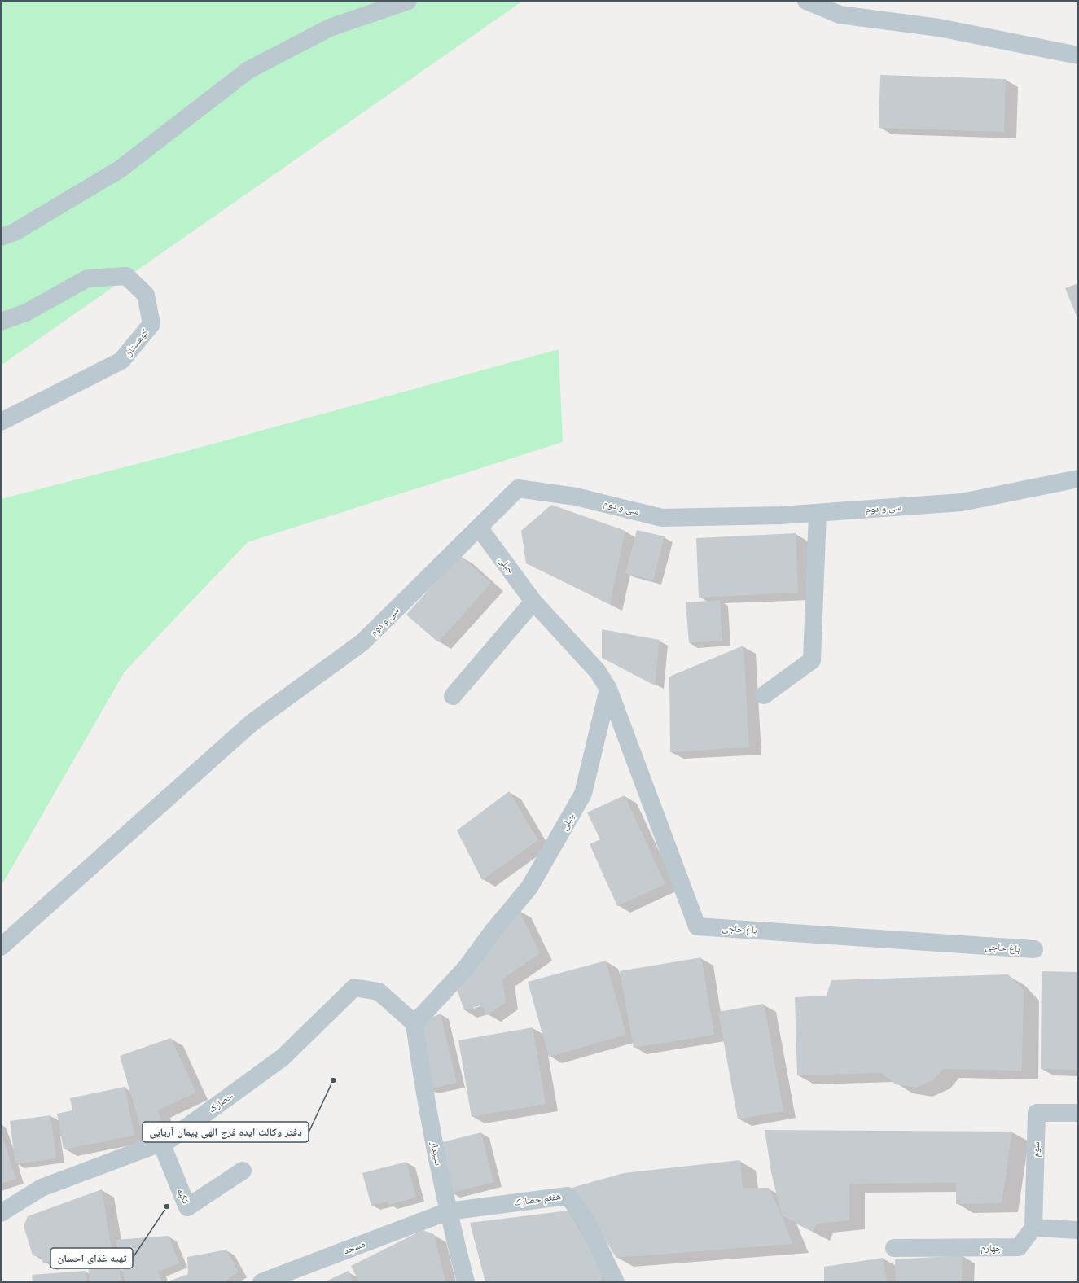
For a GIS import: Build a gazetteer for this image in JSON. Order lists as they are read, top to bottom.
{
  "streets": {
    "street": [
      "کوهستان",
      "سی و دوم",
      "جبلی",
      "باغ حاجی",
      "حصارک",
      "سوم",
      "سپیدار",
      "تکیه",
      "هفتم حصارک",
      "مسجد",
      "چهارم"
    ]
  },
  "crossings": [
    ["سی و دوم", "جبلی"],
    ["جبلی", "باغ حاجی"],
    ["جبلی", "حصارک"],
    ["جبلی", "سپیدار"],
    ["حصارک", "سپیدار"],
    ["حصارک", "تکیه"],
    ["سوم", "چهارم"],
    ["سپیدار", "هفتم حصارک"],
    ["سپیدار", "مسجد"],
    ["هفتم حصارک", "مسجد"]
  ],
  "places": ["دفتر وکالت ایده فرج الهی پیمان آریایی", "تهیه غذای احسان"]
}
